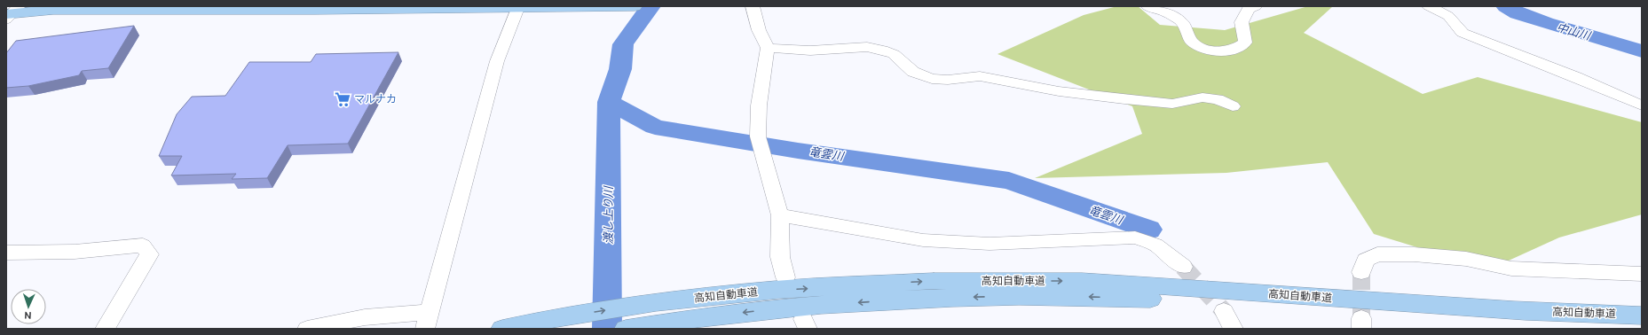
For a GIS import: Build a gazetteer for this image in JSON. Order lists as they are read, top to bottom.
{
  "streets": {
    "highway": ["高知自動車道"]
  },
  "water": ["中山川", "竜雲川", "渡し上り川"],
  "places": {
    "supermarket": ["マルナカ"]
  },
  "north": "bottom"
}
